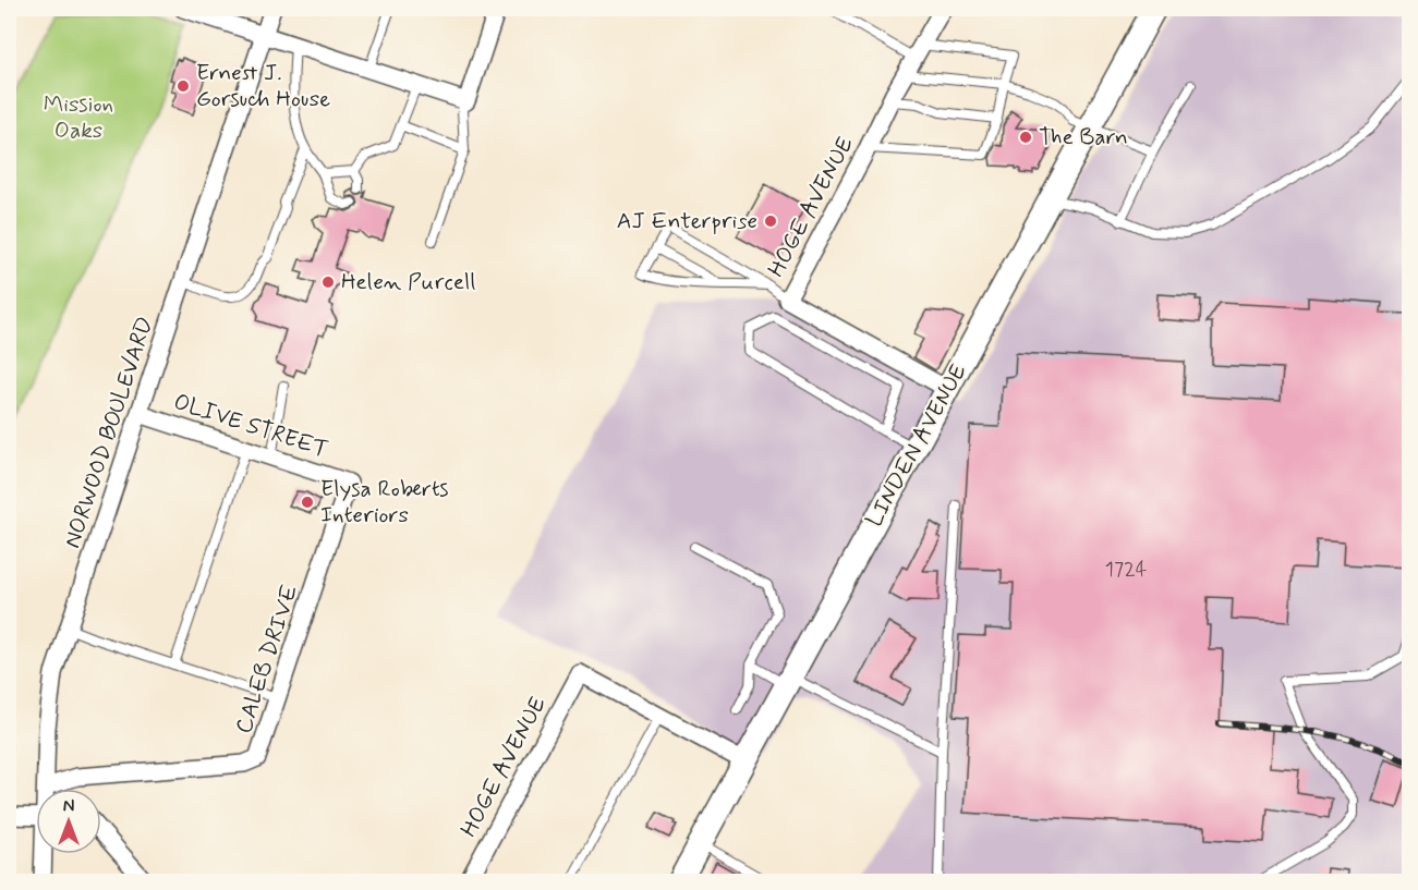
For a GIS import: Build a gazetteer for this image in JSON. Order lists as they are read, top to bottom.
{
  "streets": {
    "street": [
      "HOGE AVENUE",
      "OLIVE STREET",
      "NORWOOD BOULEVARD",
      "LINDEN AVENUE",
      "CALEB DRIVE"
    ]
  },
  "crossings": [
    ["HOGE AVENUE", "LINDEN AVENUE"],
    ["OLIVE STREET", "NORWOOD BOULEVARD"],
    ["OLIVE STREET", "CALEB DRIVE"],
    ["NORWOOD BOULEVARD", "CALEB DRIVE"]
  ],
  "parks": ["Mission Oaks"],
  "places": [
    "Ernest J. Gorsuch House",
    "The Barn",
    "AJ Enterprise",
    "Helen Purcell",
    "Elysa Roberts Interiors"
  ],
  "house_numbers": ["1724"],
  "north": "top"
}
